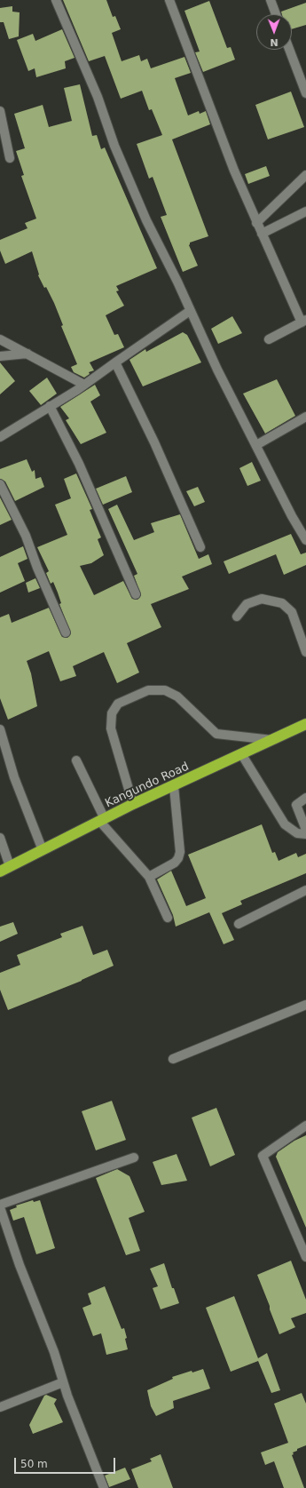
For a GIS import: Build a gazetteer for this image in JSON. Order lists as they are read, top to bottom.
{
  "streets": {
    "highway": ["Kangundo Road"]
  },
  "scale_bar": "50 m",
  "north": "bottom"
}
